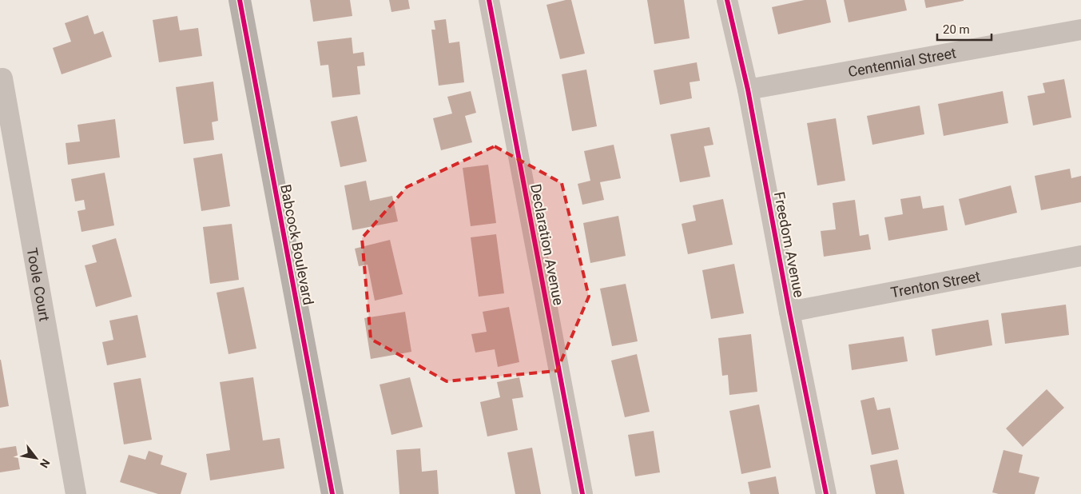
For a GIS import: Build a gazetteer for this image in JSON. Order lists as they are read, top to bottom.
{
  "streets": {
    "street": [
      "Centennial Street",
      "Babcock Boulevard",
      "Declaration Avenue",
      "Freedom Avenue",
      "Trenton Street",
      "Toole Court"
    ]
  },
  "crossings": [
    ["Centennial Street", "Freedom Avenue"],
    ["Freedom Avenue", "Trenton Street"]
  ],
  "scale_bar": "20 m",
  "north": "bottom right"
}
